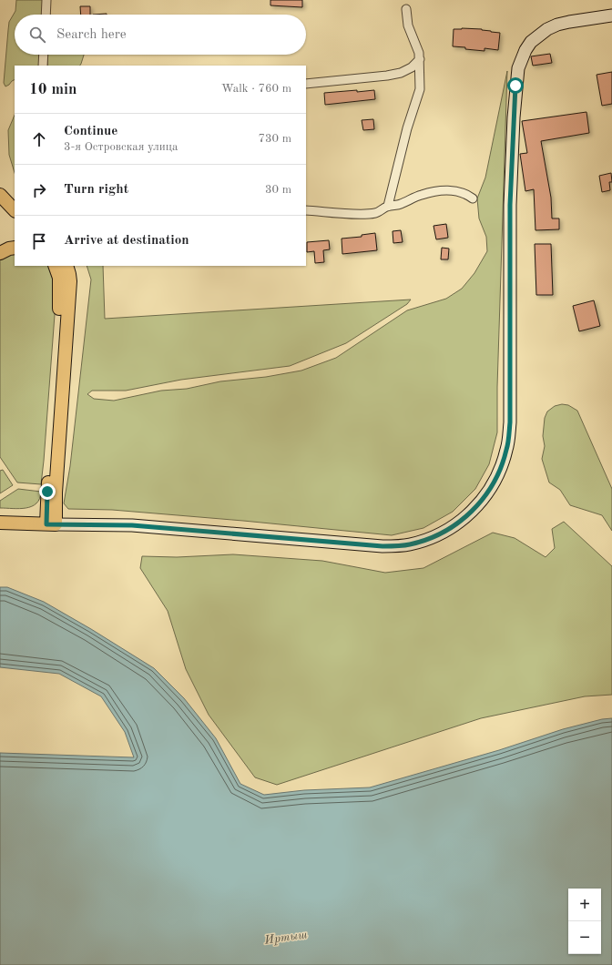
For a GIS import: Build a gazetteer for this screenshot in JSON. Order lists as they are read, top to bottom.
{
  "water": ["Иртыш"],
  "page": {
    "search": "Search here",
    "heading": ["10 min", "Walk · 760 m"],
    "list": [
      ["Continue", "3-я Островская улица", "730 m"],
      ["Turn right", "30 m"],
      "Arrive at destination"
    ],
    "map_buttons": ["+", "−"]
  }
}
